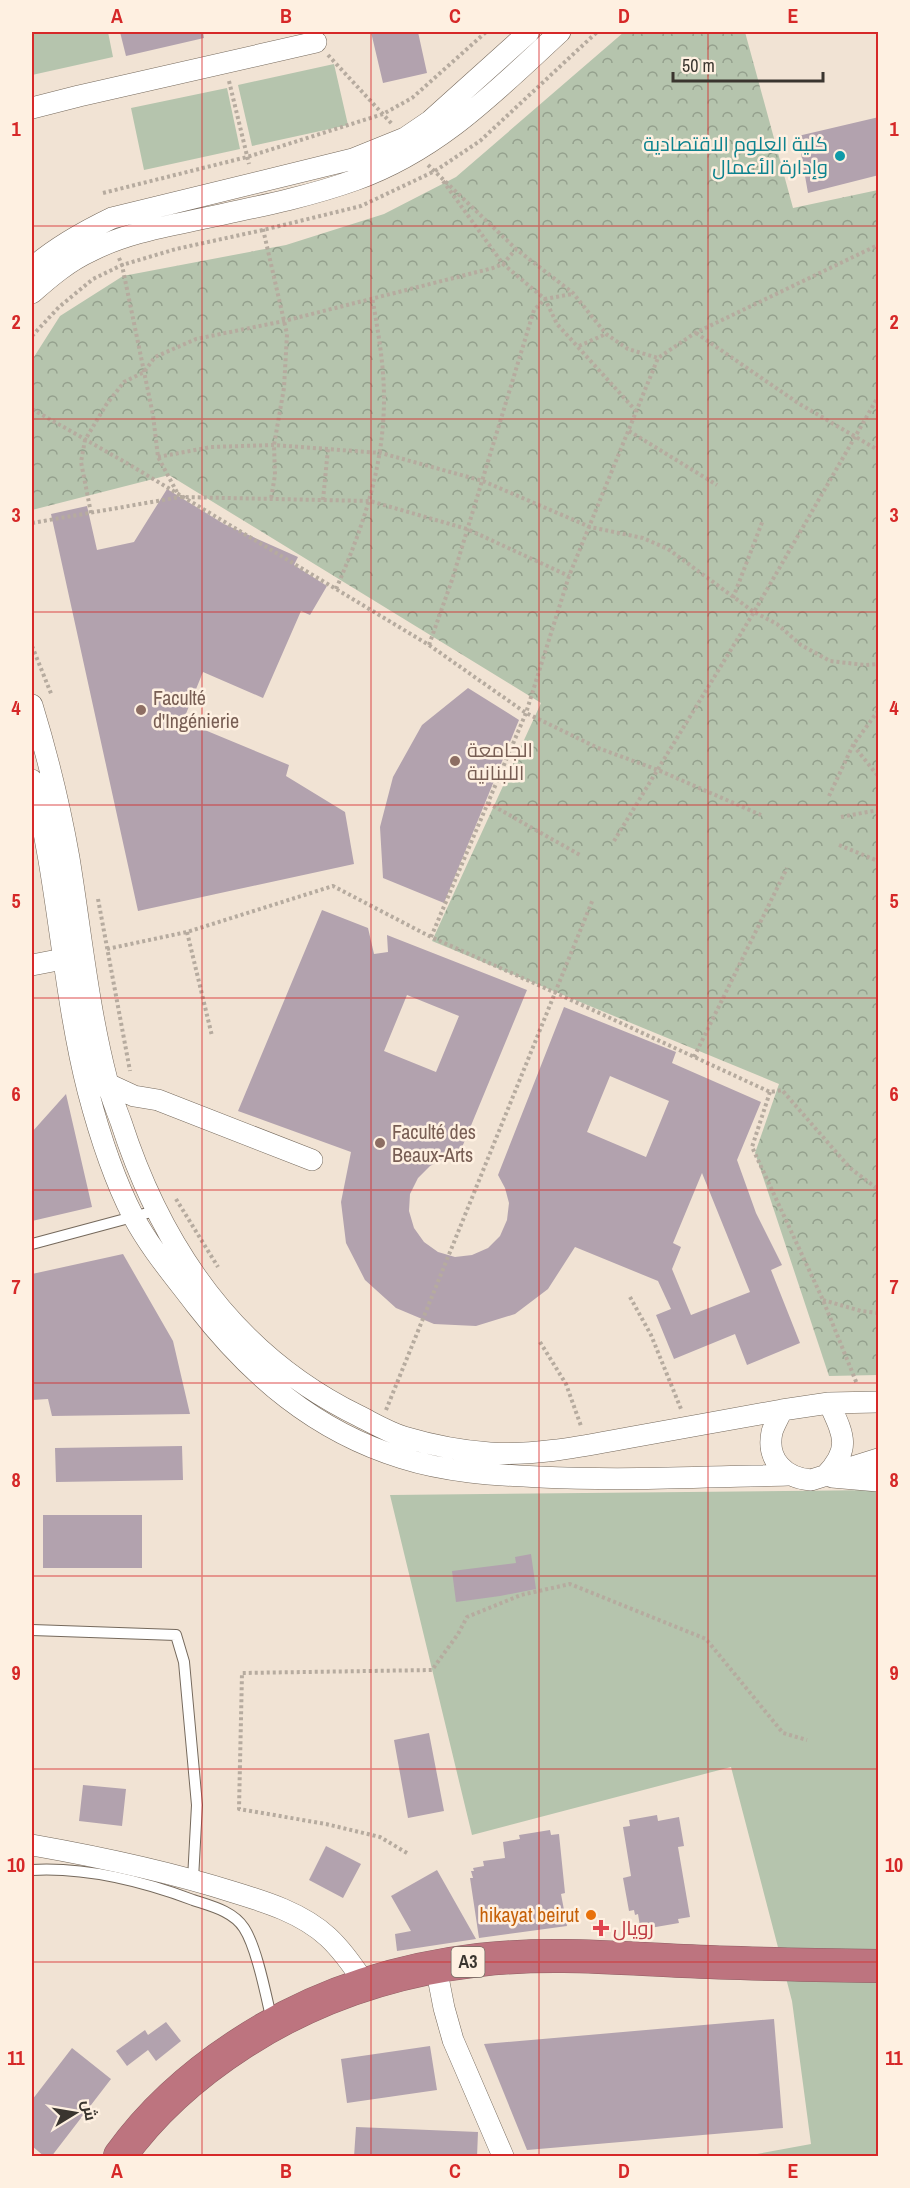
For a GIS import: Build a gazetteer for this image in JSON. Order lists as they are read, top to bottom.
{
  "streets": {
    "highway": ["A3"]
  },
  "places": {
    "other": [
      "كلية العلوم الاقتصادية وإدارة الأعمال",
      "Faculté d'Ingénierie",
      "الجامعة اللبنانية",
      "Faculté des Beaux-Arts",
      "hikayat beirut"
    ],
    "health": ["رويال"]
  },
  "scale_bar": "50 m",
  "north": "right",
  "grid": {
    "columns": [
      "A",
      "B",
      "C",
      "D",
      "E"
    ],
    "rows": [
      "1",
      "2",
      "3",
      "4",
      "5",
      "6",
      "7",
      "8",
      "9",
      "10",
      "11"
    ]
  }
}
